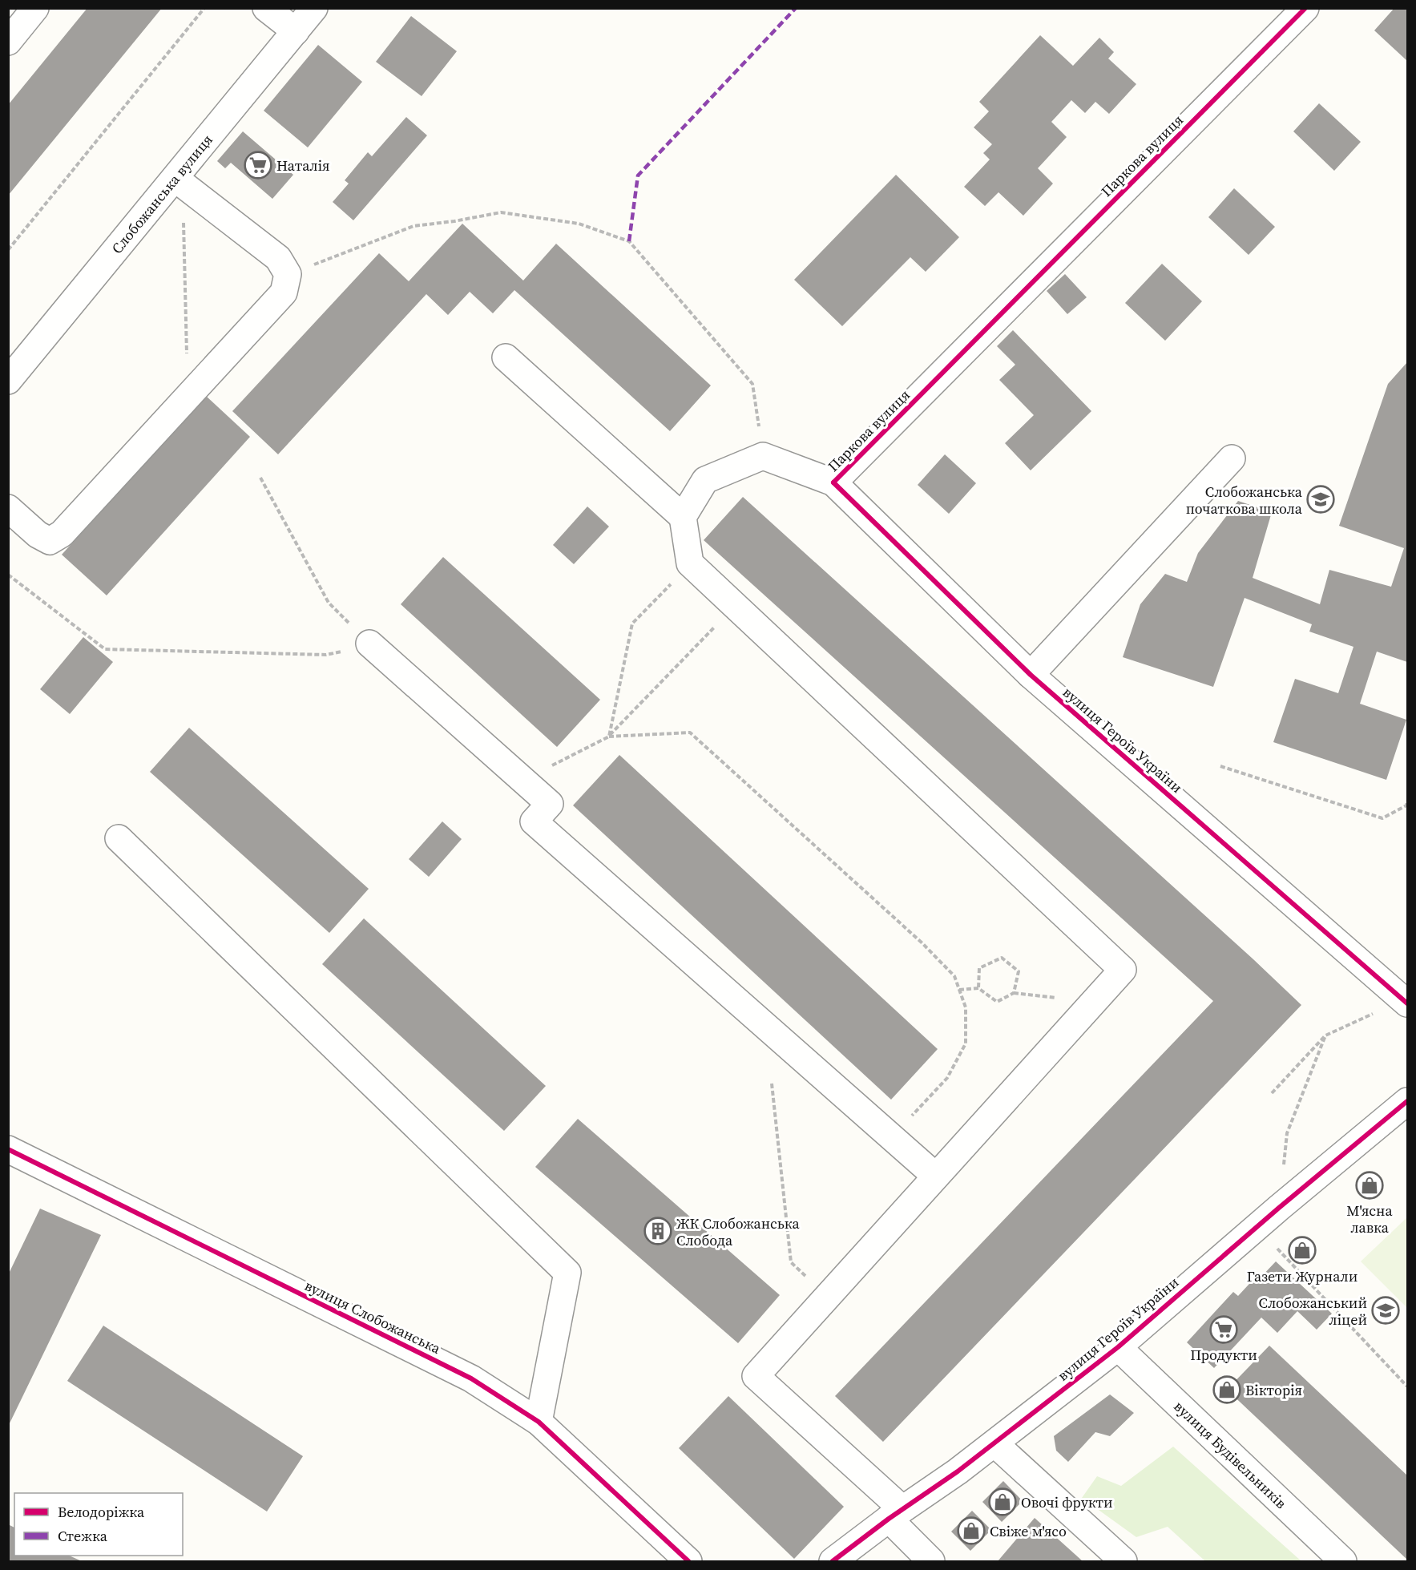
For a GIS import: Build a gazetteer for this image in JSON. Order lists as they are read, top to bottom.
{
  "streets": {
    "street": [
      "Паркова вулиця",
      "Слобожанська вулиця",
      "вулиця Героїв України",
      "вулиця Слобожанська",
      "вулиця Будівельників"
    ]
  },
  "crossings": [
    ["Паркова вулиця", "вулиця Героїв України"],
    ["вулиця Героїв України", "вулиця Будівельників"]
  ],
  "places": {
    "supermarket": ["Наталія", "Продукти"],
    "school or university": ["Cлобожанська початкова школа", "Слобожанський ліцей"],
    "shop": [
      "М'ясна лавка",
      "Газети Журнали",
      "Вікторія",
      "Овочі фрукти",
      "Свіже м'ясо"
    ],
    "building": ["ЖК Слобожанська Слобода"]
  },
  "legend": ["Велодоріжка", "Стежка"]
}
